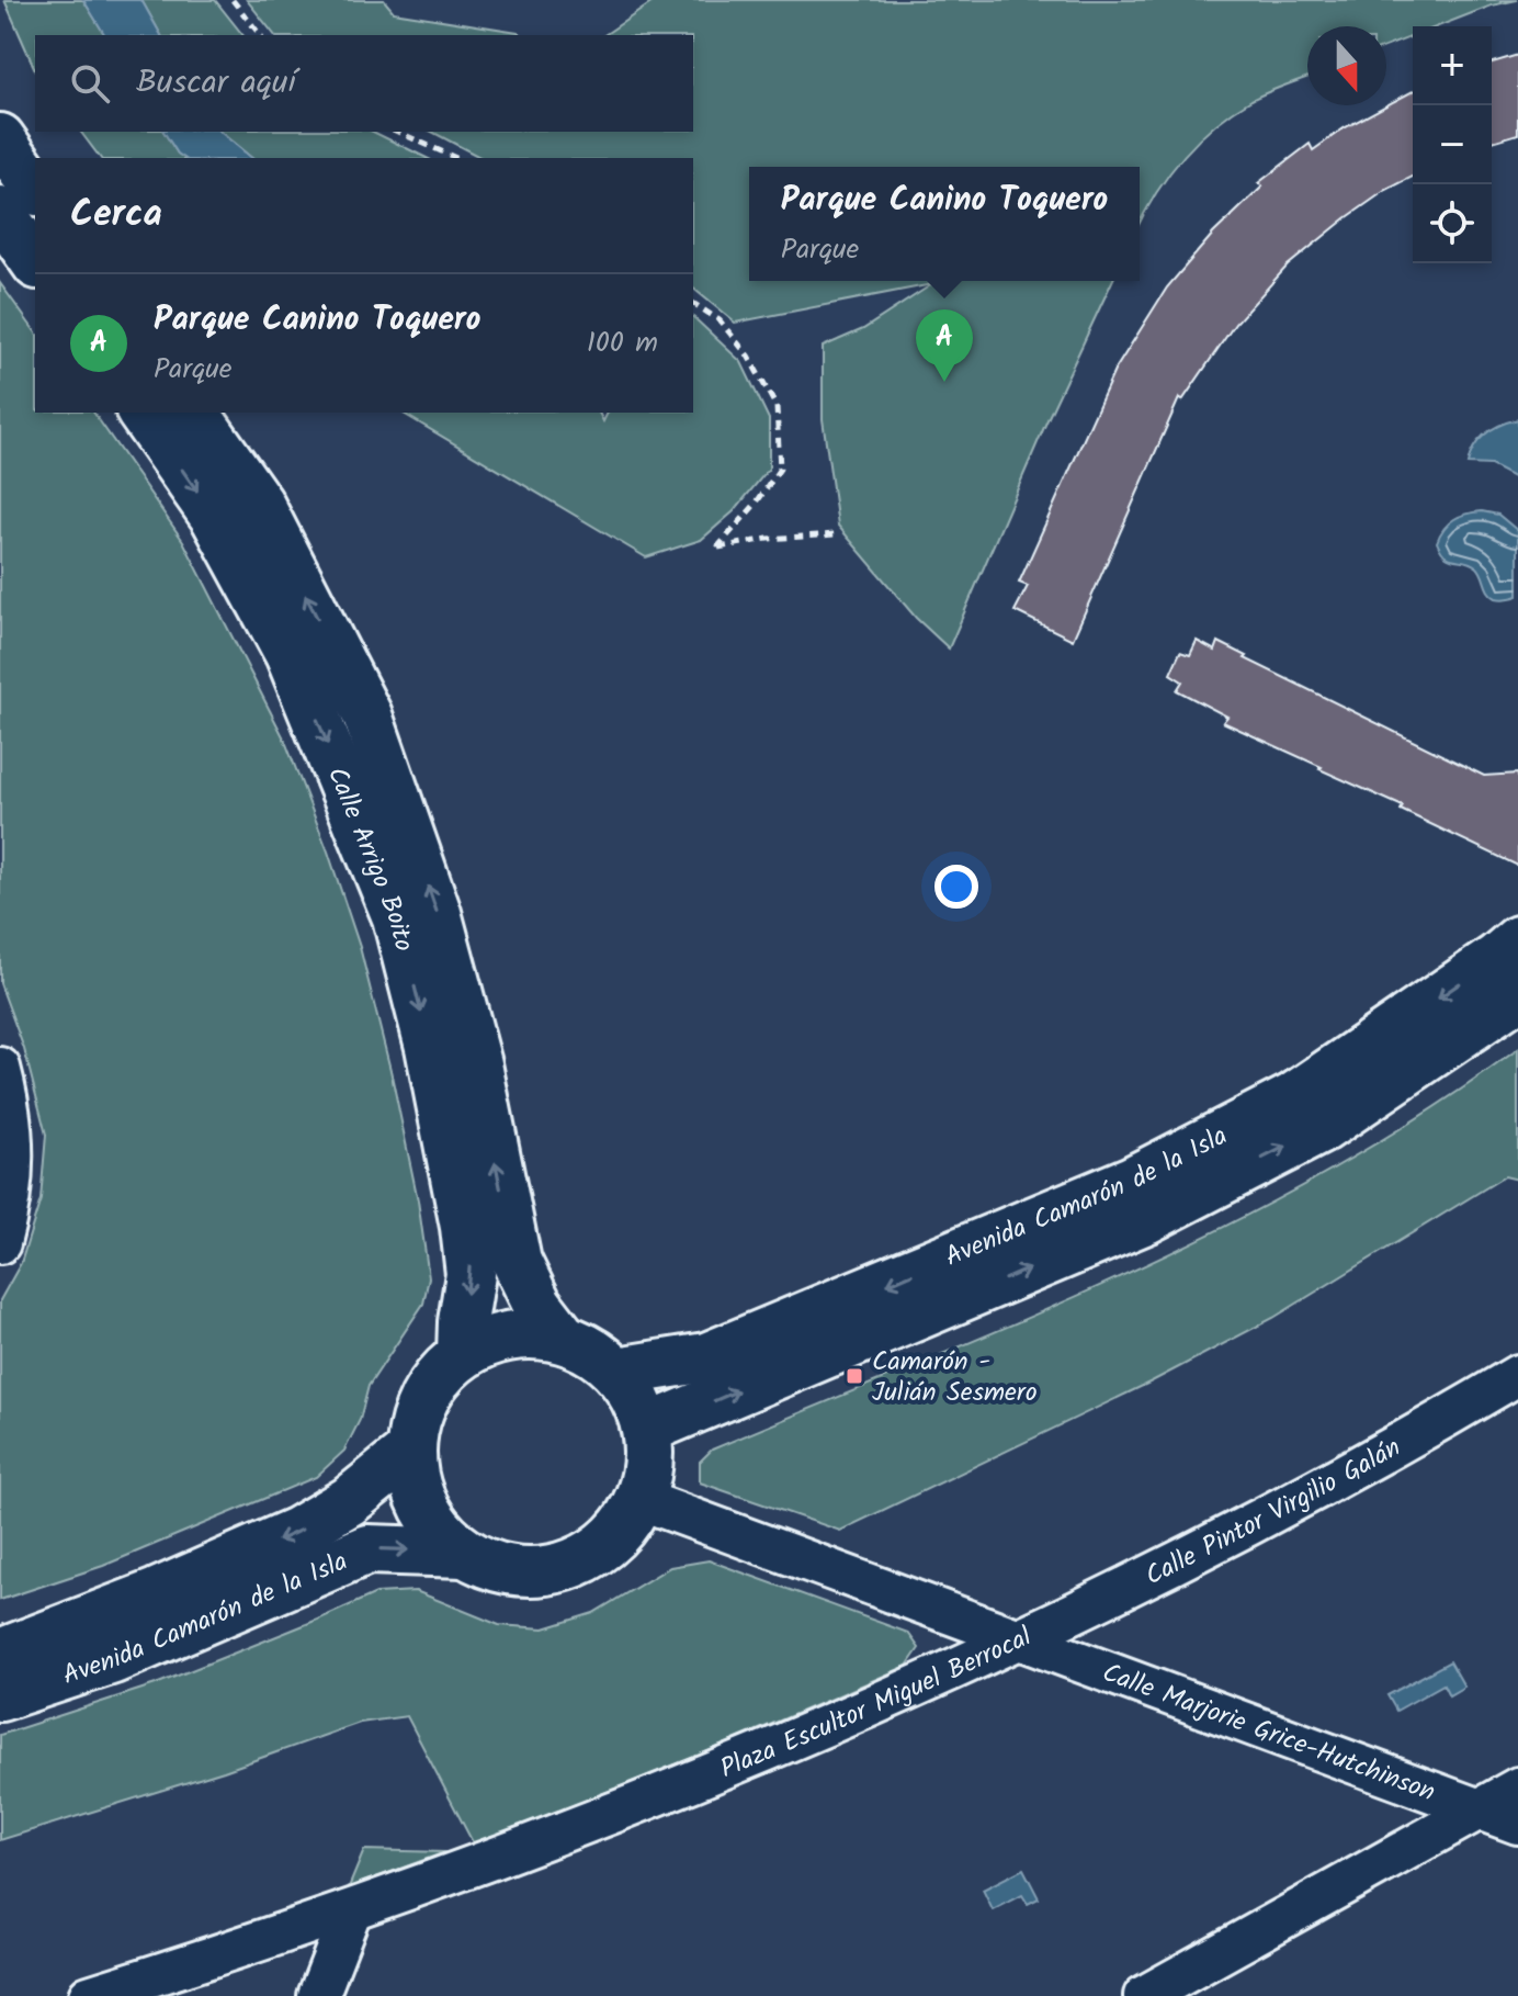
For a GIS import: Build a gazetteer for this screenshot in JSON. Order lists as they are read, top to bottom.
{
  "streets": {
    "main road": ["Calle Arrigo Boito", "Avenida Camarón de la Isla"],
    "street": ["Calle Pintor Virgilio Galán", "Plaza Escultor Miguel Berrocal", "Calle Marjorie Grice-Hutchinson"]
  },
  "crossings": [
    ["Calle Arrigo Boito", "Avenida Camarón de la Isla"],
    ["Calle Arrigo Boito", "Plaza Escultor Miguel Berrocal"],
    ["Avenida Camarón de la Isla", "Plaza Escultor Miguel Berrocal"],
    ["Calle Pintor Virgilio Galán", "Plaza Escultor Miguel Berrocal"],
    ["Calle Pintor Virgilio Galán", "Calle Marjorie Grice-Hutchinson"],
    ["Plaza Escultor Miguel Berrocal", "Calle Marjorie Grice-Hutchinson"]
  ],
  "places": {
    "transit": ["Camarón - Julián Sesmero"]
  },
  "north": "bottom",
  "page": {
    "map_buttons": ["+", "−"],
    "search": "Buscar aquí",
    "heading": "Cerca",
    "popup": ["Parque Canino Toquero", "Parque"],
    "list": [
      {
        "mark": "A",
        "name": "Parque Canino Toquero",
        "note": "Parque",
        "value": "100 m"
      }
    ],
    "pins": "A"
  }
}
